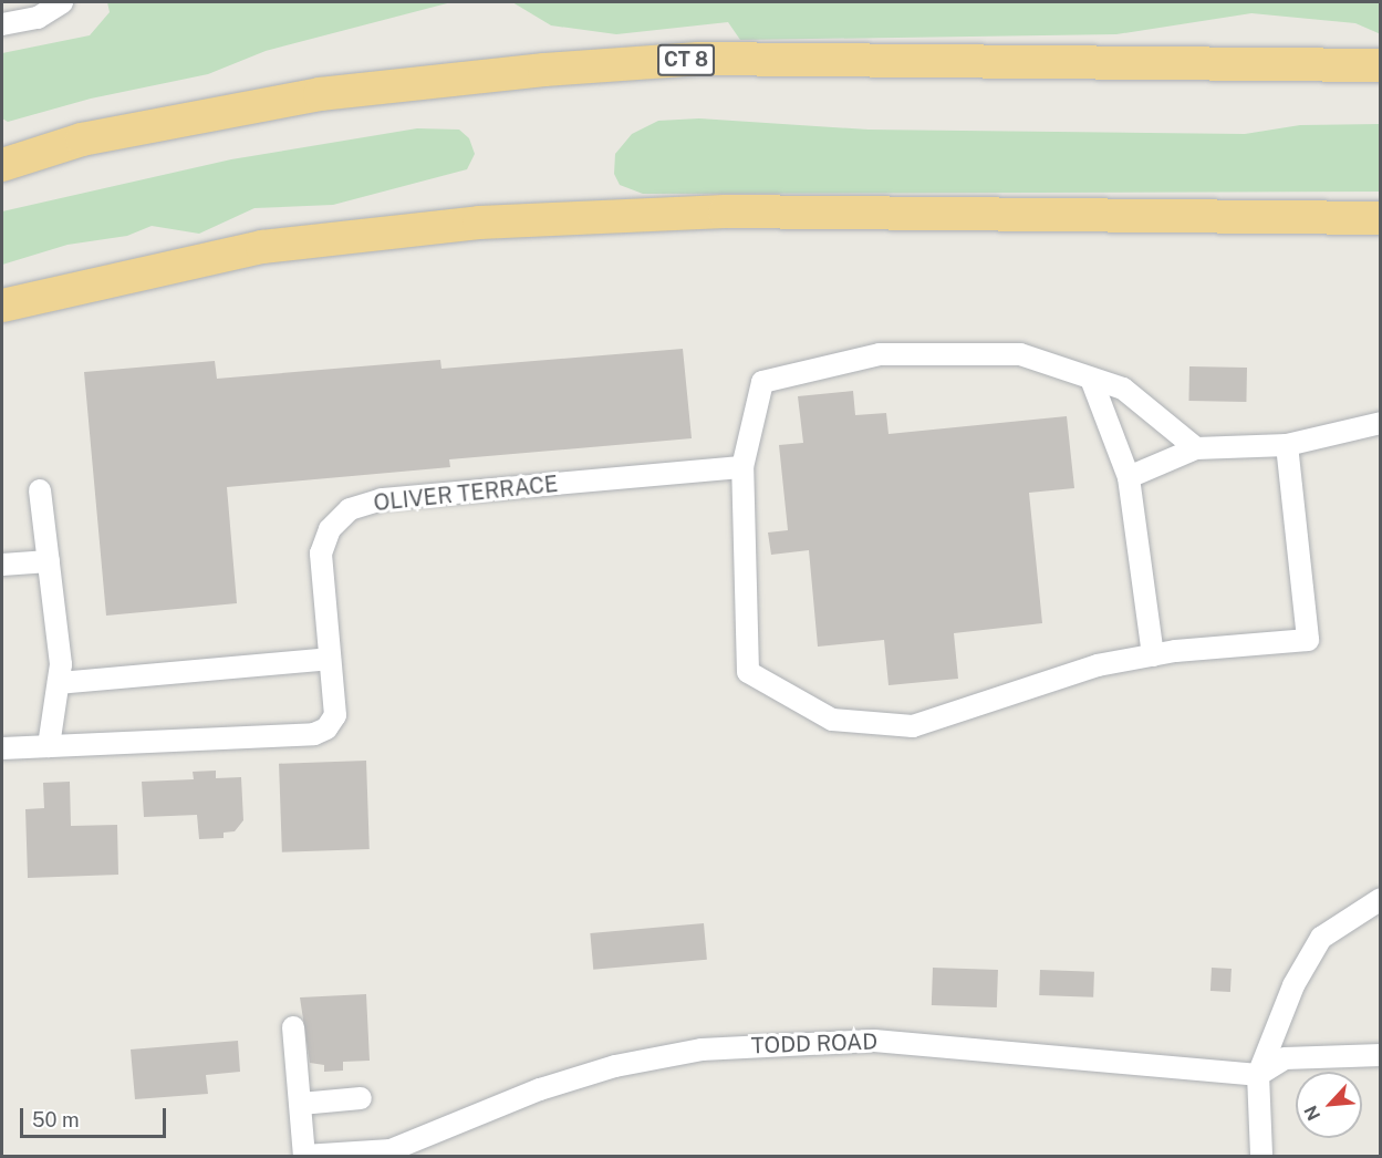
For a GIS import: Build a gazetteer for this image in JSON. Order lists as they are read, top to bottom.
{
  "streets": {
    "highway": ["CT 8"],
    "street": ["OLIVER TERRACE", "TODD ROAD"]
  },
  "scale_bar": "50 m",
  "north": "bottom left"
}
